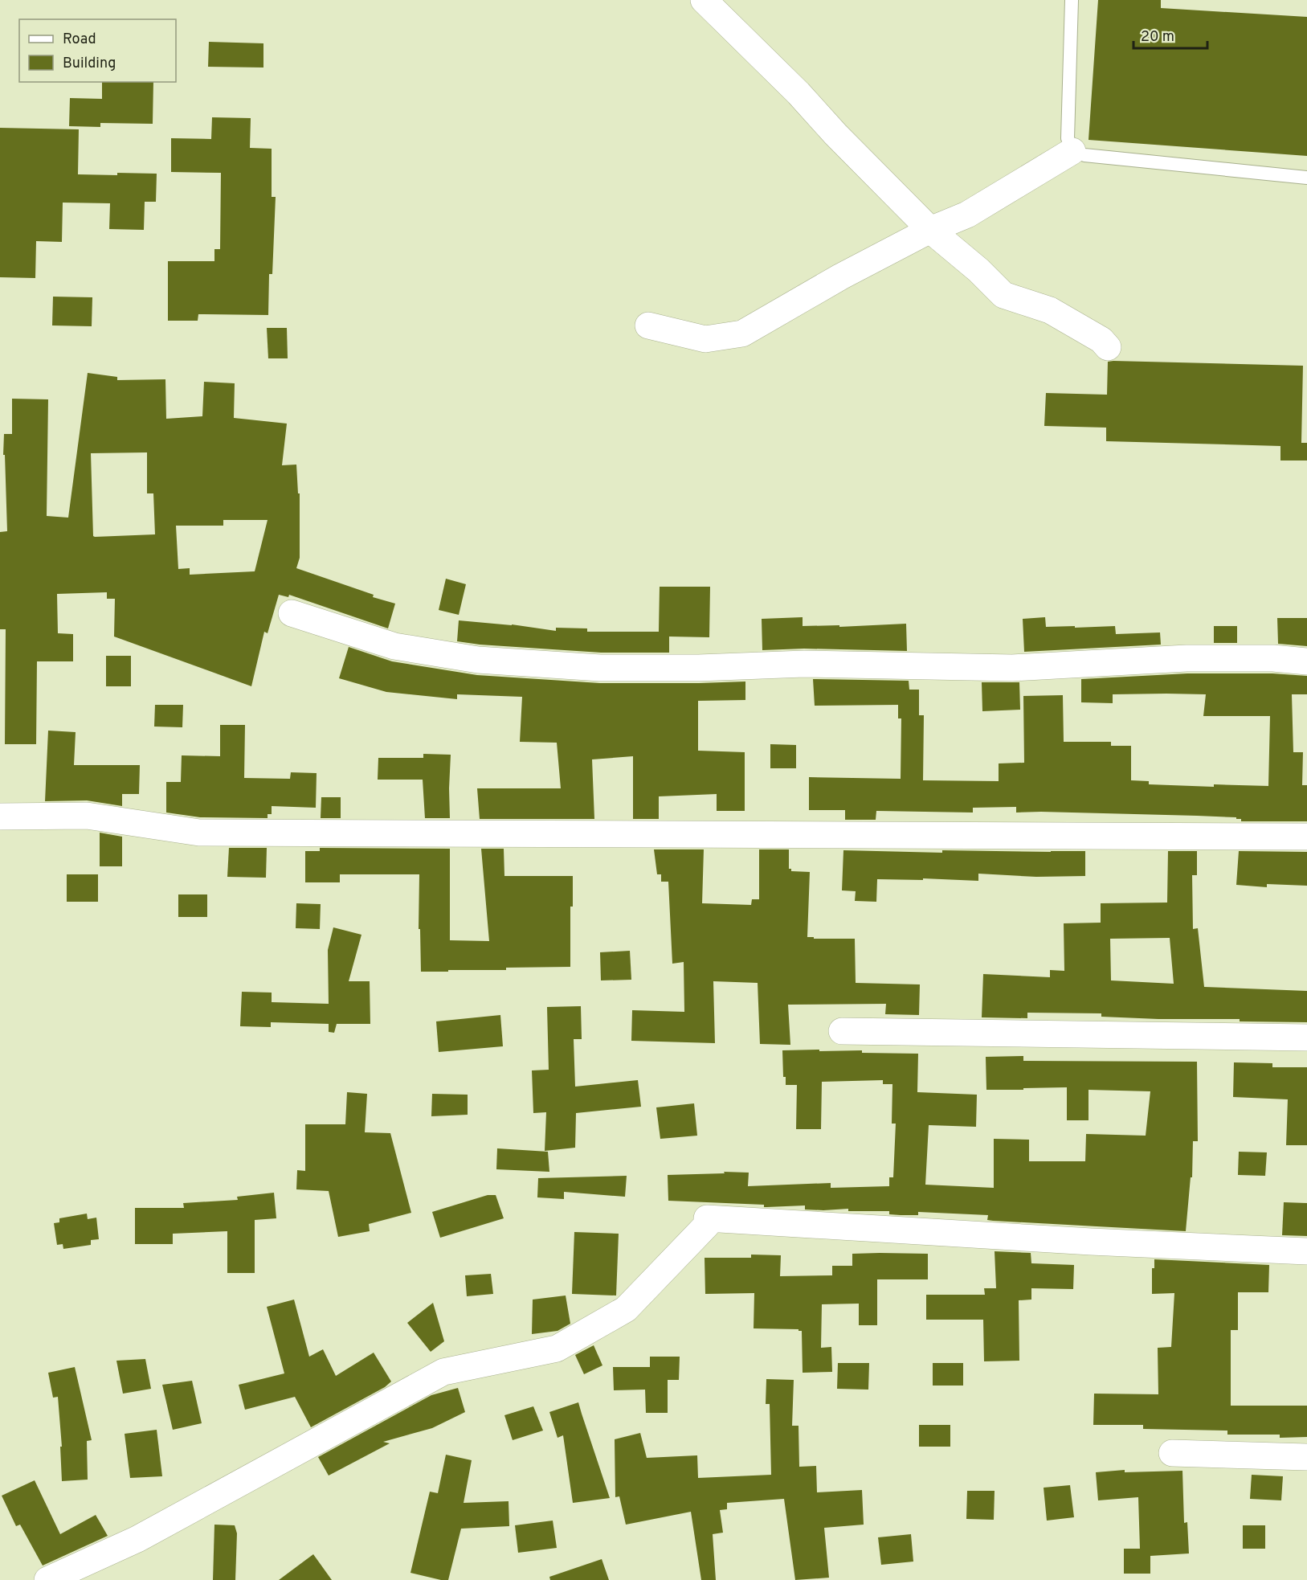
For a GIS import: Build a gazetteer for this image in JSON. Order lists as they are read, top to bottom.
{
  "legend": ["Road", "Building"],
  "scale_bar": "20 m"
}
